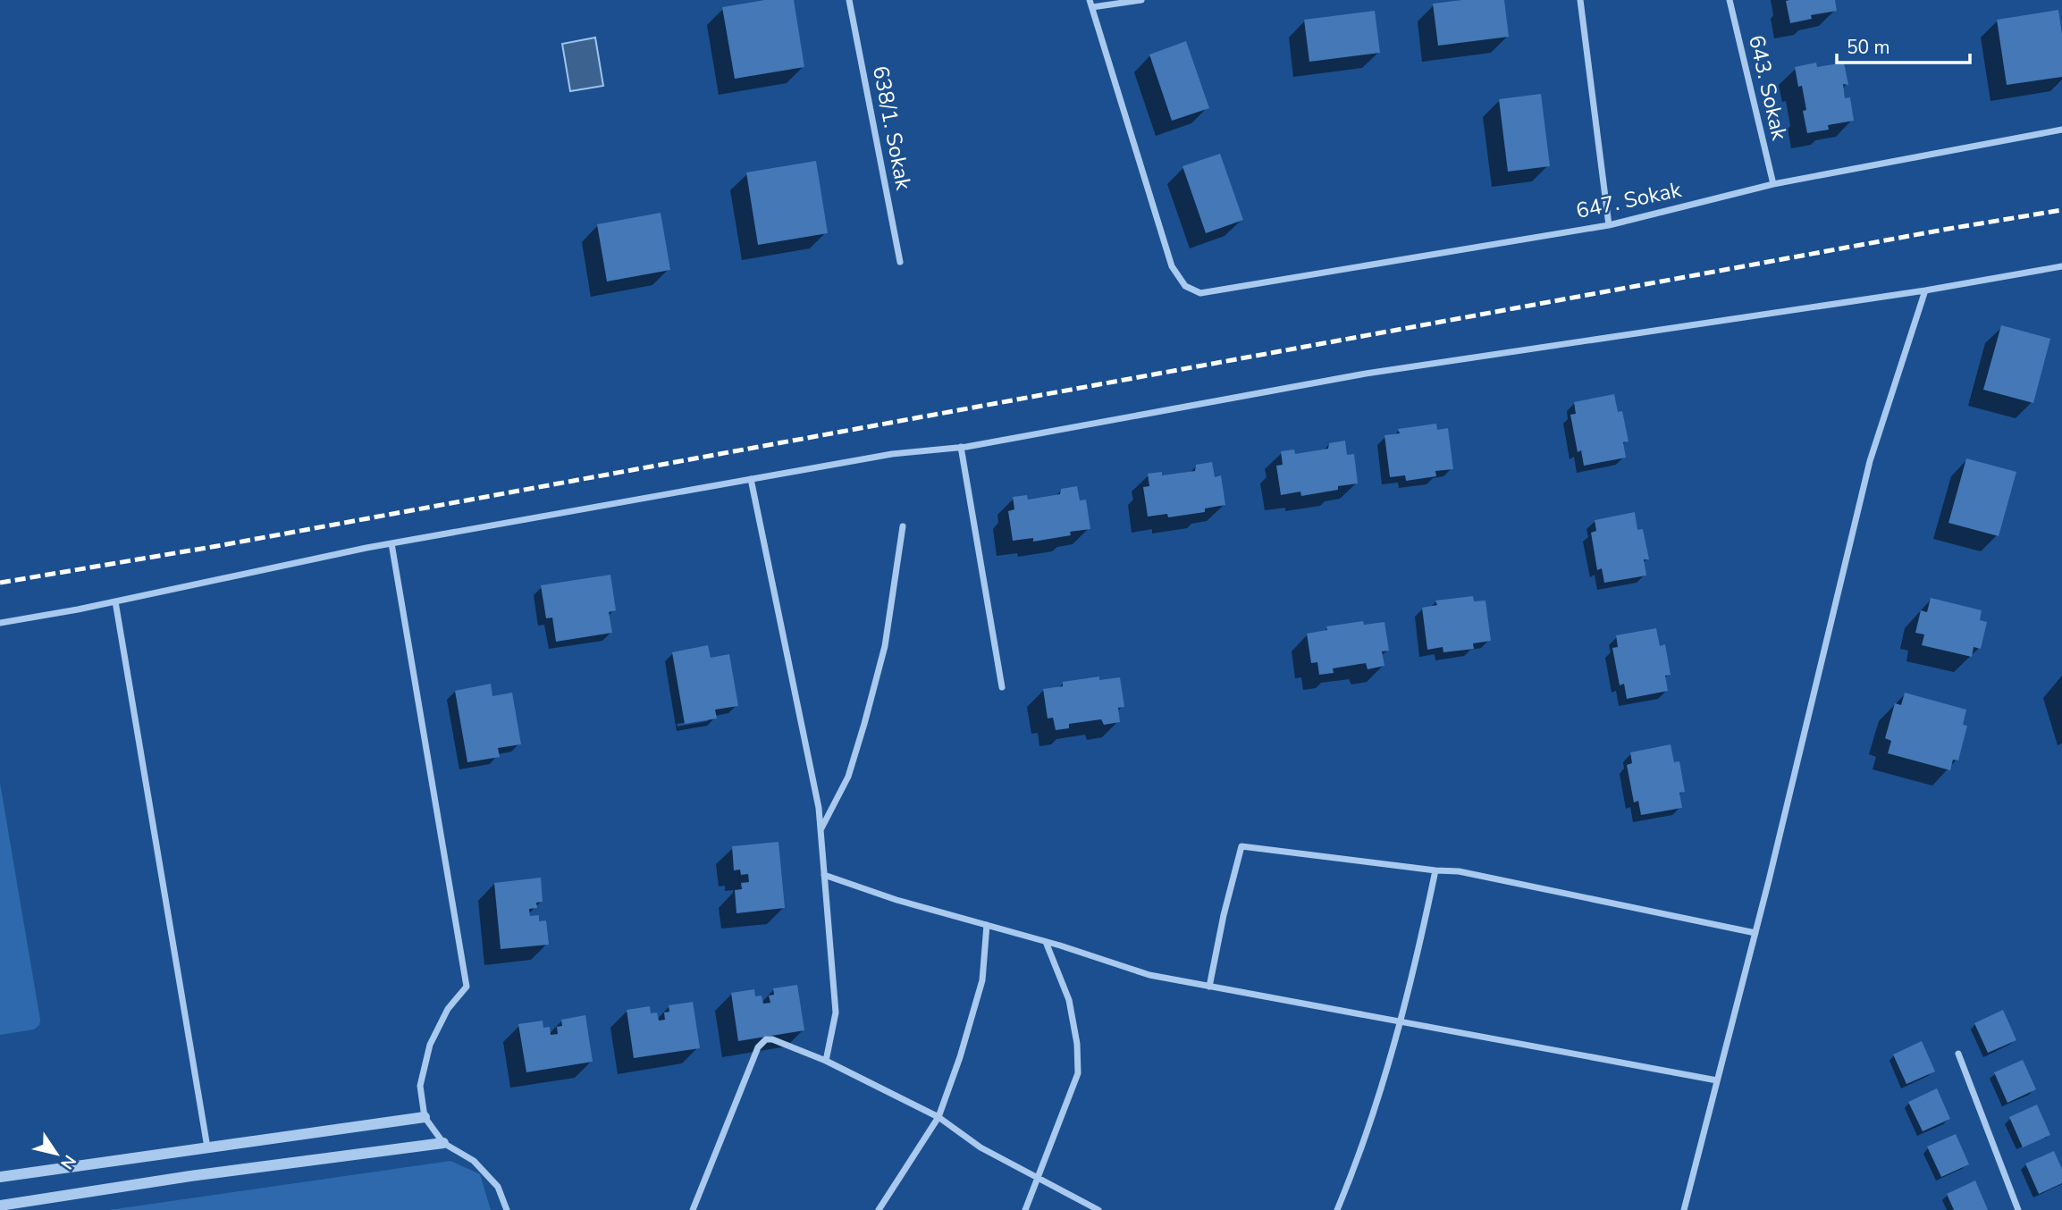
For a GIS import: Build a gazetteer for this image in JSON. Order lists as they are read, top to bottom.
{
  "streets": {
    "street": ["643. Sokak", "638/1. Sokak", "647. Sokak"]
  },
  "crossings": [
    ["643. Sokak", "647. Sokak"]
  ],
  "scale_bar": "50 m",
  "north": "bottom right"
}
